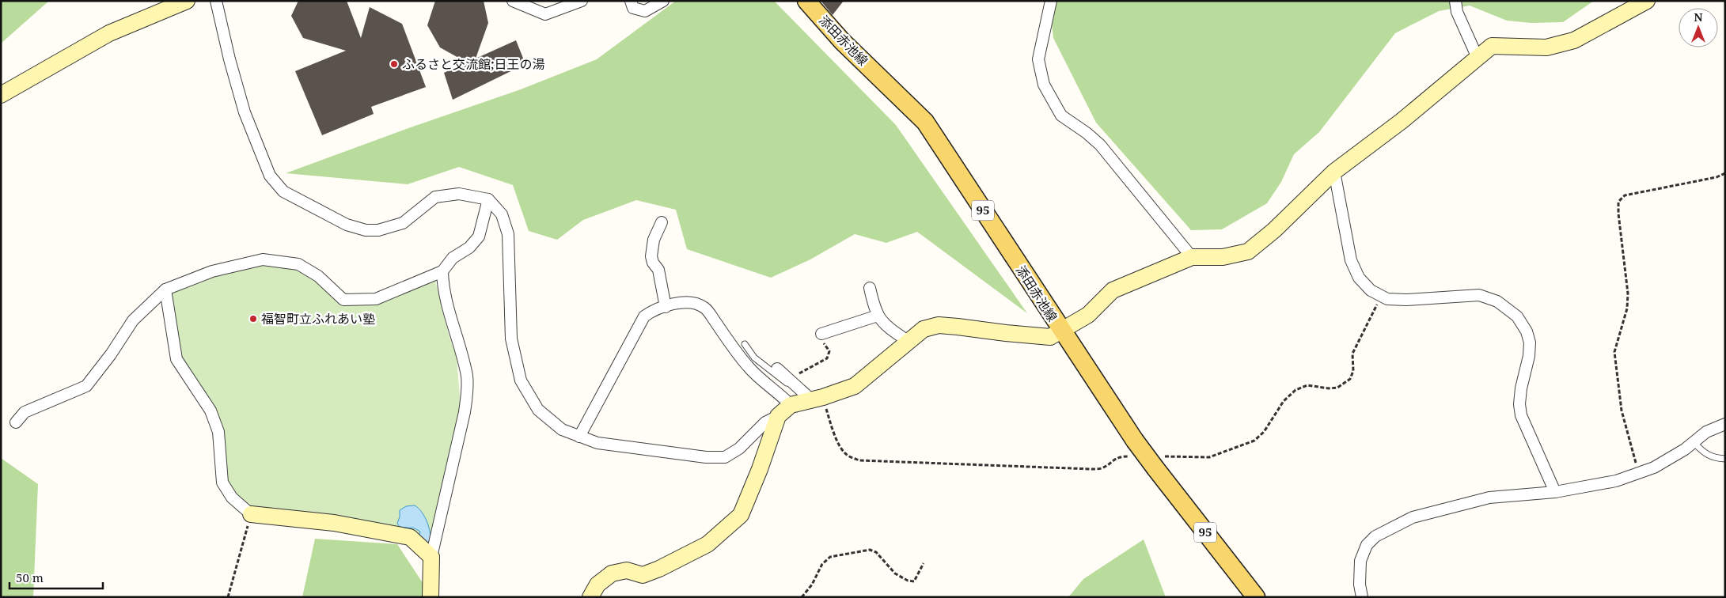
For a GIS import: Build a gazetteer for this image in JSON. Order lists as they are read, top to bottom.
{
  "streets": {
    "main road": ["添田赤池線", "95"]
  },
  "places": ["ふるさと交流館;日王の湯", "福智町立ふれあい塾"],
  "scale_bar": "50 m",
  "north": "top"
}
